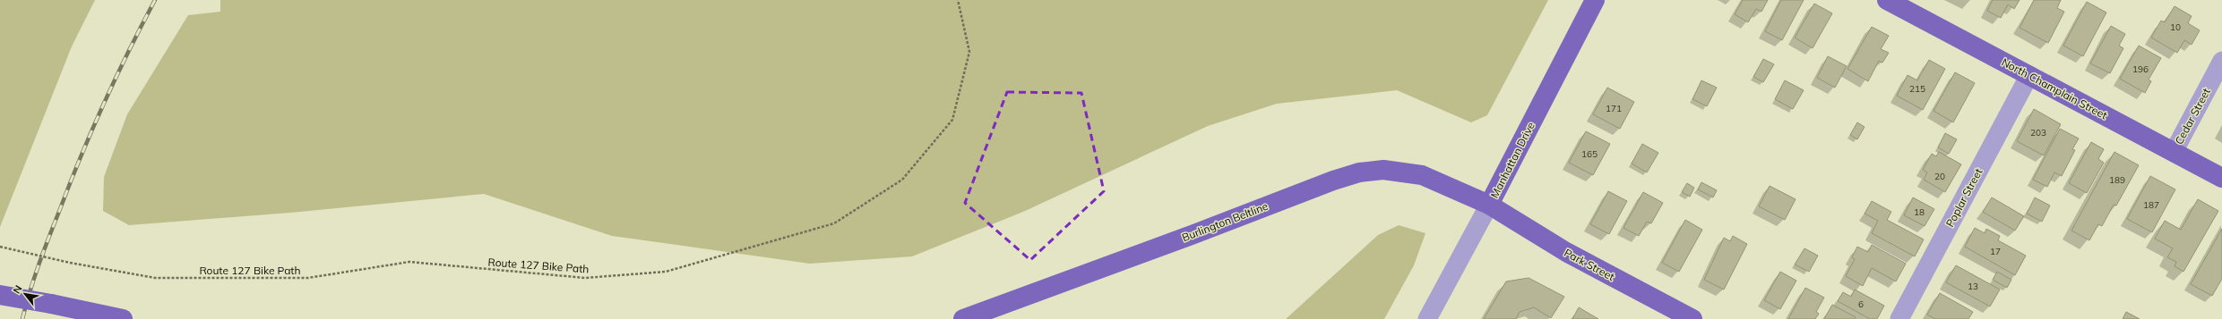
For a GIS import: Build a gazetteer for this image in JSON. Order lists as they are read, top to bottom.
{
  "streets": {
    "main road": [
      "North Champlain Street",
      "Manhattan Drive",
      "Burlington Beltline",
      "Park Street"
    ],
    "street": ["Cedar Street", "Poplar Street"],
    "path": ["Route 127 Bike Path"]
  },
  "crossings": [
    ["North Champlain Street", "Cedar Street"],
    ["North Champlain Street", "Poplar Street"],
    ["Manhattan Drive", "Burlington Beltline"],
    ["Manhattan Drive", "Park Street"],
    ["Burlington Beltline", "Park Street"]
  ],
  "house_numbers": [
    "10",
    "196",
    "215",
    "171",
    "203",
    "165",
    "20",
    "189",
    "187",
    "18",
    "17",
    "13",
    "6"
  ],
  "north": "top left"
}
